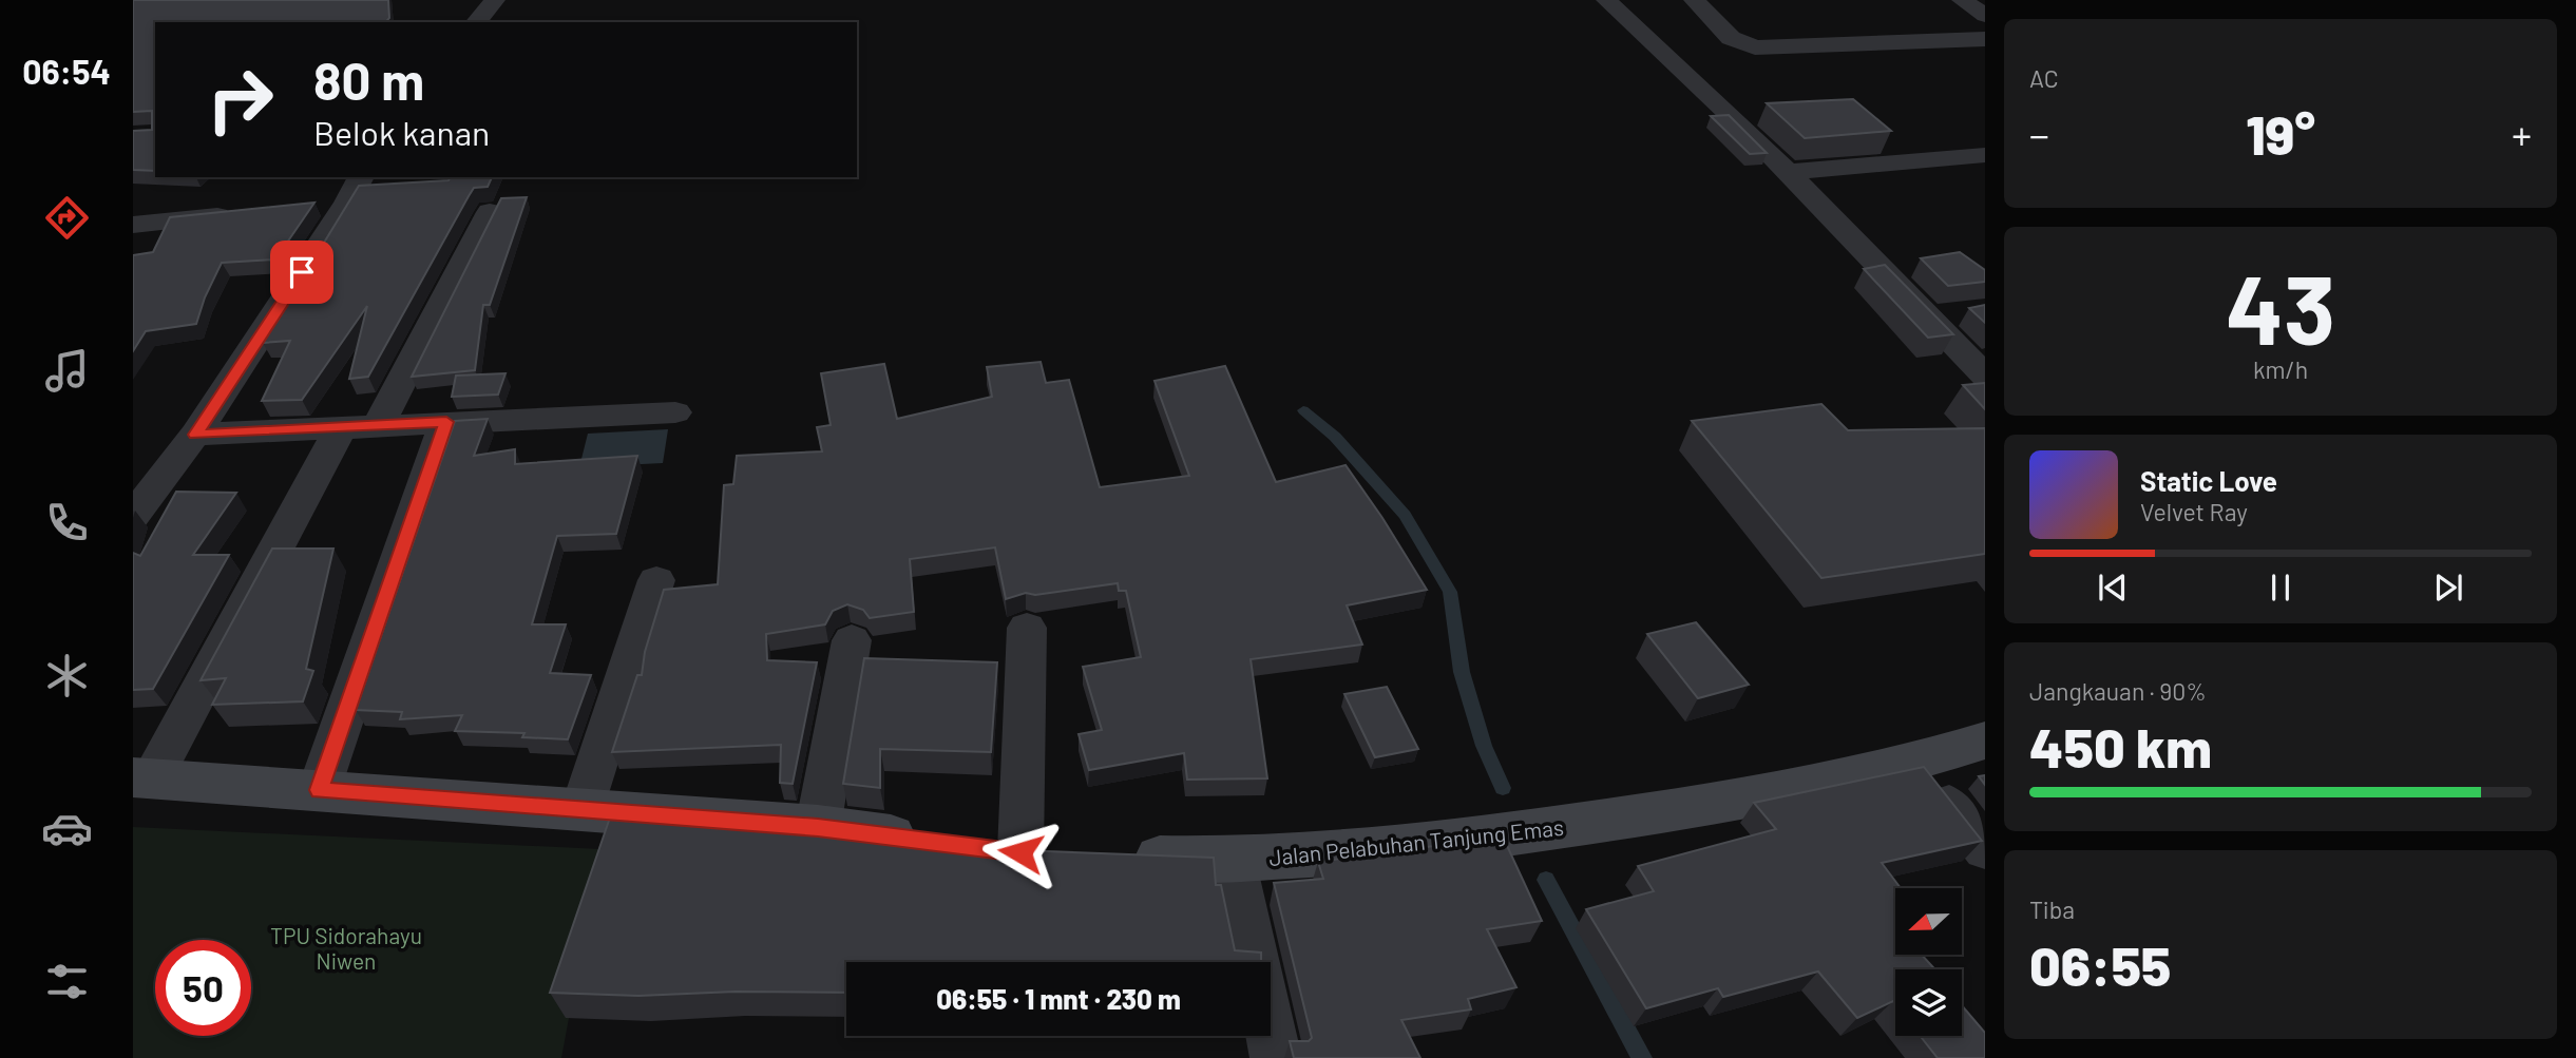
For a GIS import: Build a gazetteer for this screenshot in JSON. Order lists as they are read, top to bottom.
{
  "streets": {
    "main road": ["Jalan Pelabuhan Tanjung Emas"]
  },
  "parks": ["TPU Sidorahayu Niwen"],
  "north": "left",
  "page": {
    "tabs": "06:54",
    "tile": [
      "AC",
      ["43", "km/h"],
      ["Jangkauan · 90%", "450 km"],
      ["Tiba", "06:55"]
    ],
    "turn": ["80 m", "Belok kanan"],
    "heat": ["−", "19°", "+"],
    "song": ["Static Love", "Velvet Ray"],
    "limit": "50",
    "trip": "06:55 · 1 mnt · 230 m"
  }
}
